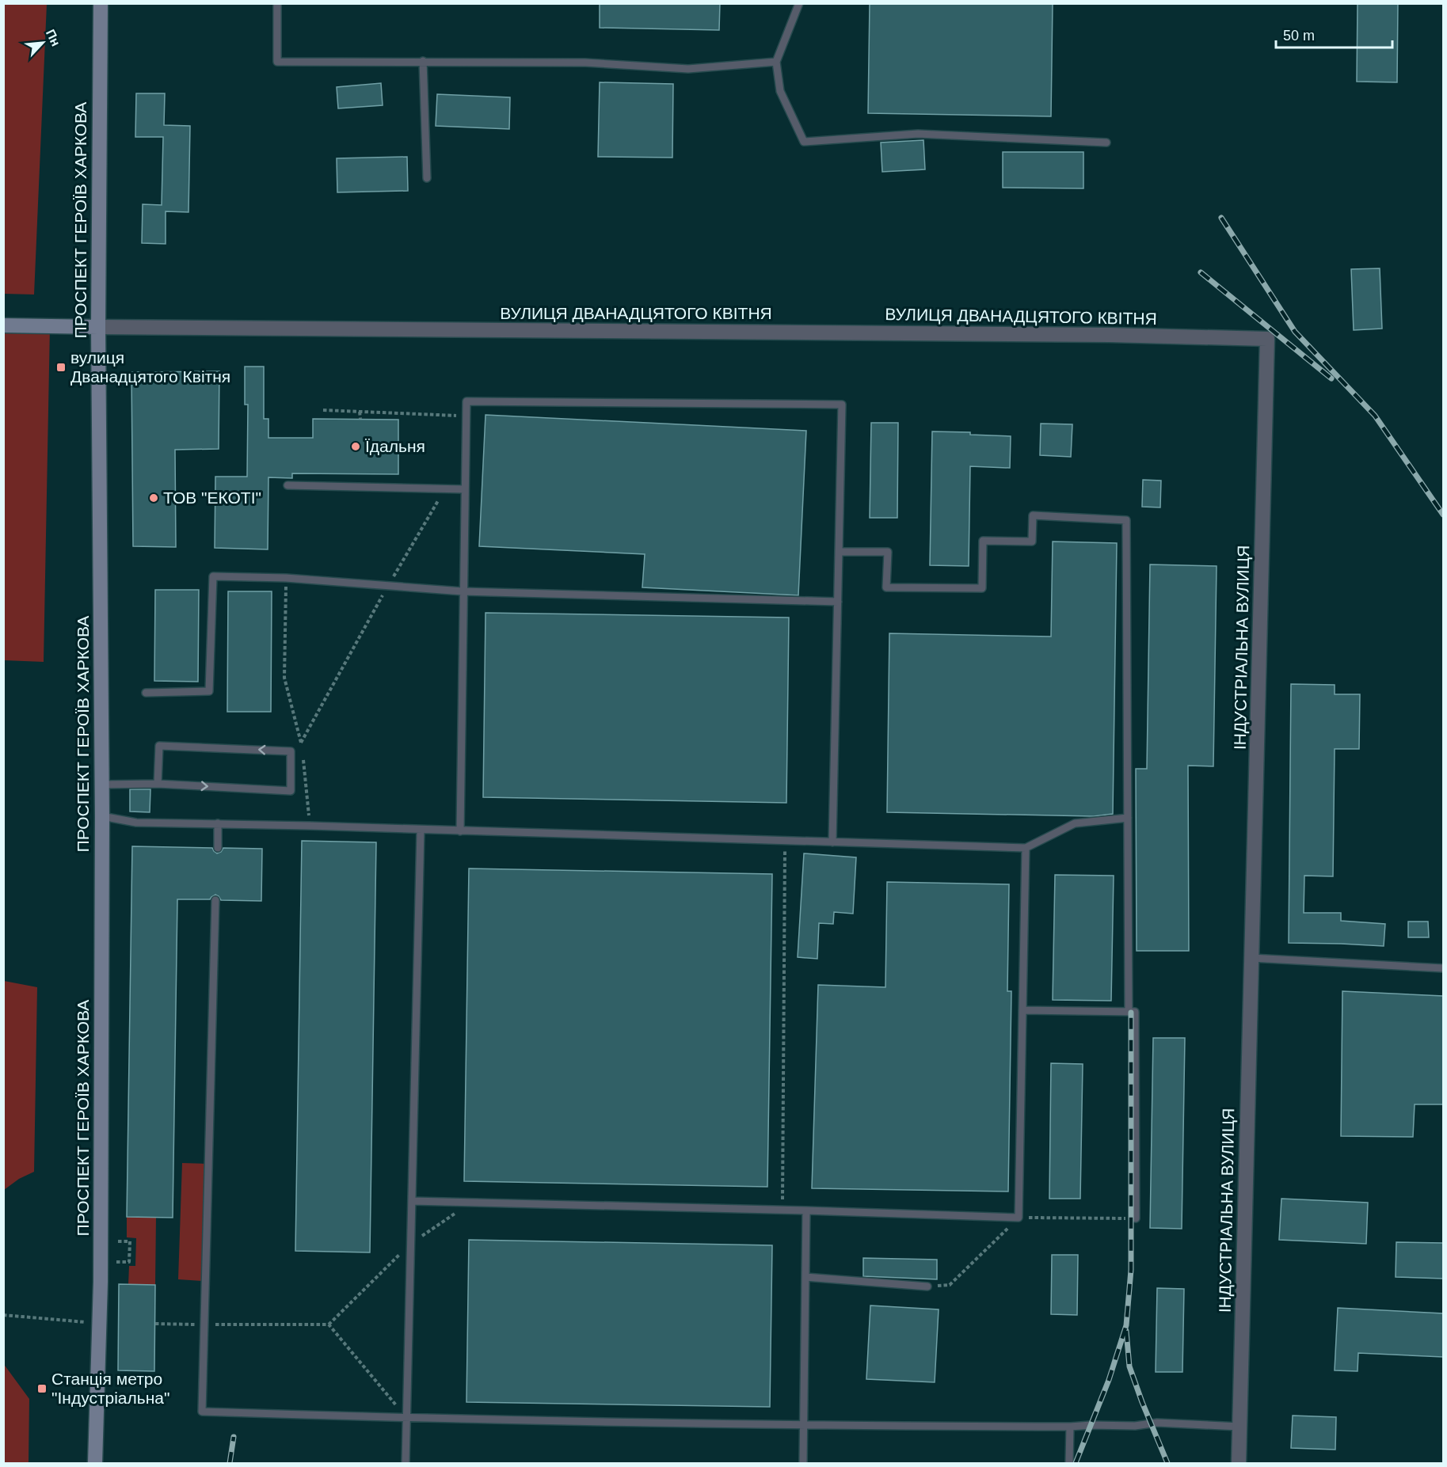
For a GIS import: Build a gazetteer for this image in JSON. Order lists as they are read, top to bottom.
{
  "streets": {
    "street": ["ПРОСПЕКТ ГЕРОЇВ ХАРКОВА", "ВУЛИЦЯ ДВАНАДЦЯТОГО КВІТНЯ", "ІНДУСТРІАЛЬНА ВУЛИЦЯ"]
  },
  "crossings": [
    ["ПРОСПЕКТ ГЕРОЇВ ХАРКОВА", "ВУЛИЦЯ ДВАНАДЦЯТОГО КВІТНЯ"],
    ["ВУЛИЦЯ ДВАНАДЦЯТОГО КВІТНЯ", "ІНДУСТРІАЛЬНА ВУЛИЦЯ"]
  ],
  "places": {
    "transit": ["вулиця Дванадцятого Квітня", "Станція метро \"Індустріальна\""],
    "other": ["Їдальня", "ТОВ \"ЕКОТI\""]
  },
  "scale_bar": "50 m",
  "north": "top right"
}
